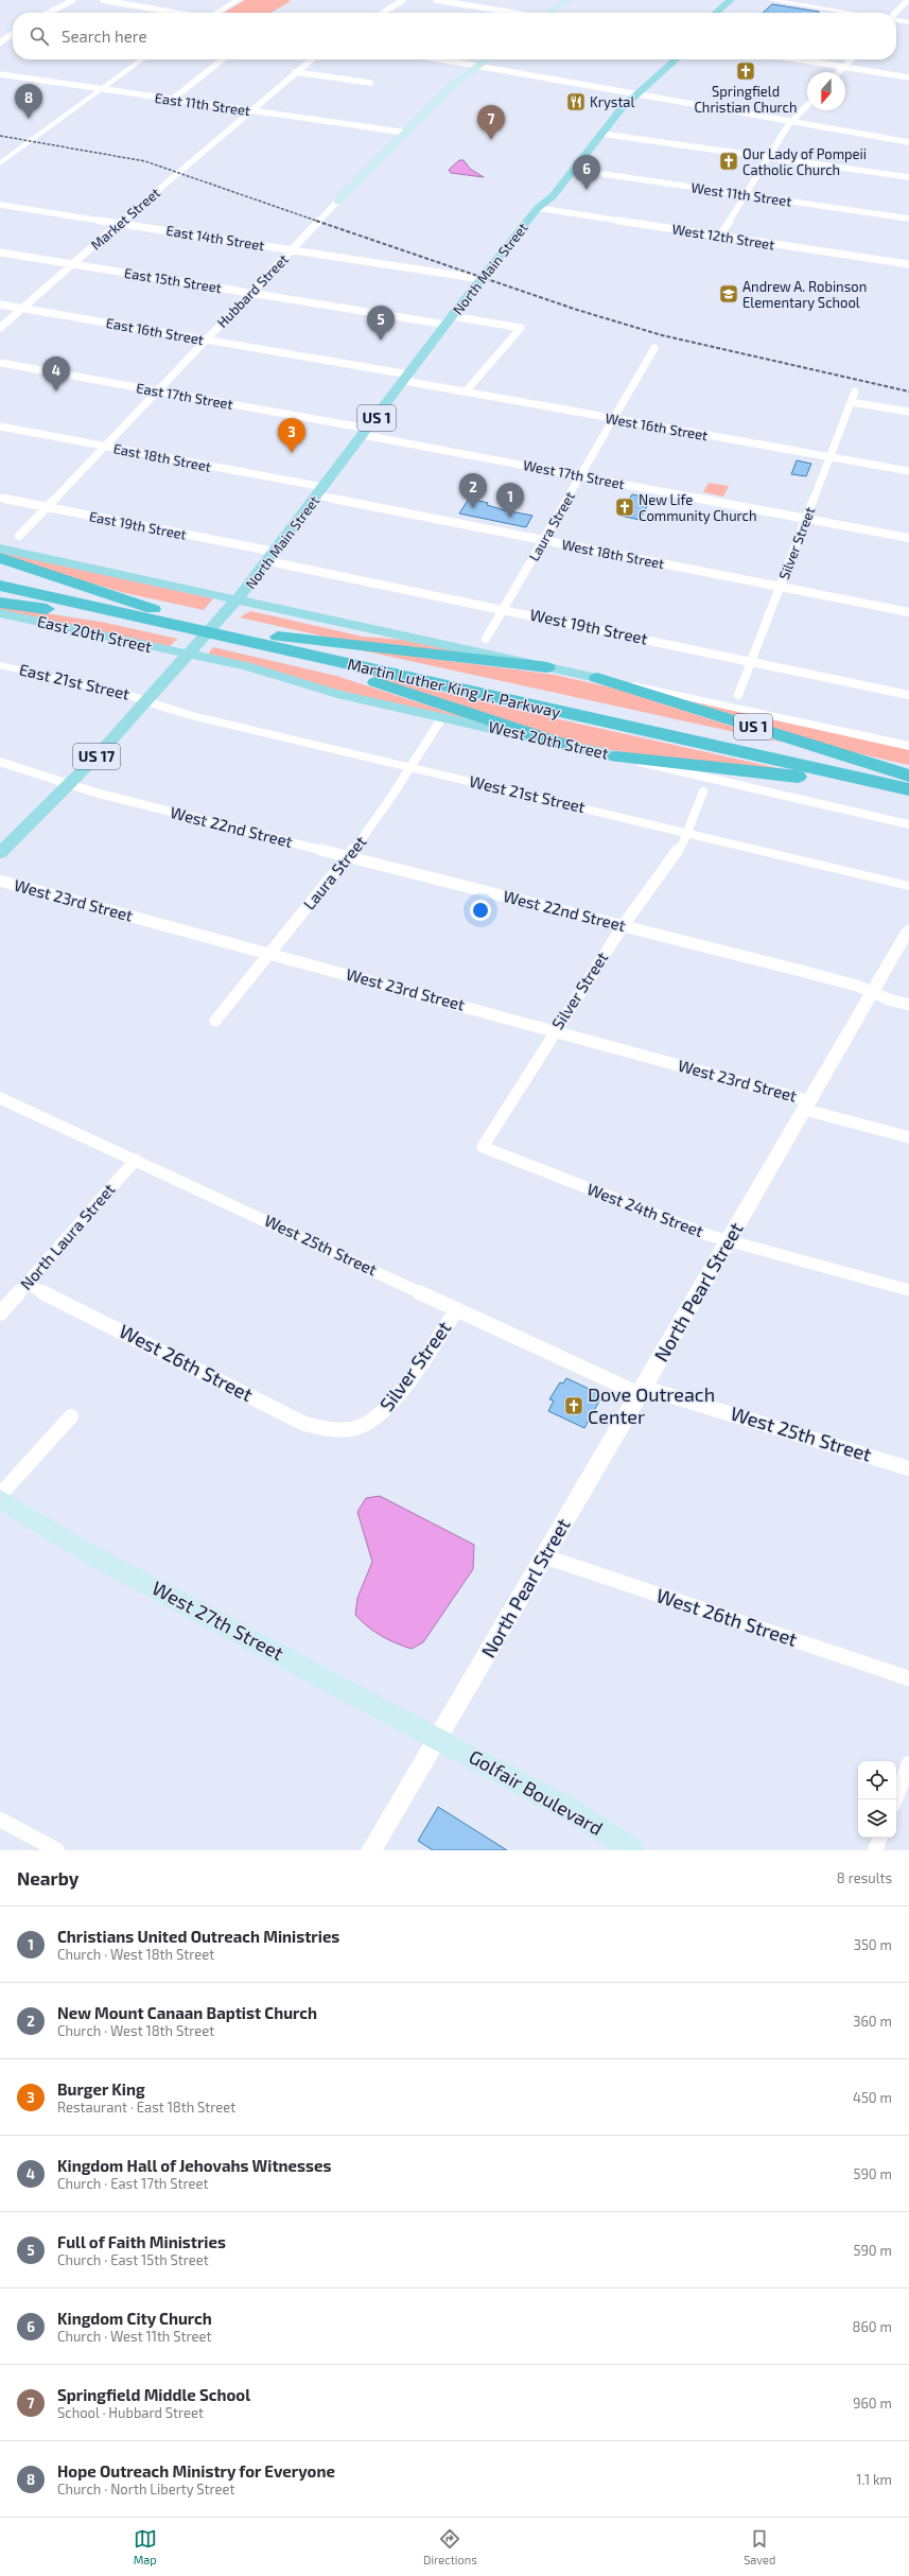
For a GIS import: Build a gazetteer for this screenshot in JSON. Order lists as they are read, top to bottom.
{
  "streets": {
    "highway": ["US 1", "Martin Luther King Jr. Parkway"],
    "main road": [
      "North Main Street",
      "Hubbard Street",
      "East 20th Street",
      "West 20th Street",
      "US 17",
      "West 27th Street",
      "Golfair Boulevard"
    ],
    "street": [
      "East 11th Street",
      "West 11th Street",
      "Market Street",
      "West 12th Street",
      "East 14th Street",
      "East 15th Street",
      "East 16th Street",
      "East 17th Street",
      "West 16th Street",
      "East 18th Street",
      "West 17th Street",
      "East 19th Street",
      "Laura Street",
      "Silver Street",
      "West 18th Street",
      "West 19th Street",
      "East 21st Street",
      "West 21st Street",
      "West 22nd Street",
      "West 23rd Street",
      "West 24th Street",
      "North Laura Street",
      "West 25th Street",
      "North Pearl Street",
      "West 26th Street"
    ]
  },
  "crossings": [
    ["East 11th Street", "Market Street"],
    ["East 11th Street", "Hubbard Street"],
    ["West 11th Street", "North Main Street"],
    ["Market Street", "East 14th Street"],
    ["Market Street", "East 15th Street"],
    ["Market Street", "East 16th Street"],
    ["West 12th Street", "North Main Street"],
    ["East 14th Street", "North Main Street"],
    ["East 14th Street", "Hubbard Street"],
    ["North Main Street", "East 15th Street"],
    ["North Main Street", "East 16th Street"],
    ["North Main Street", "East 17th Street"],
    ["North Main Street", "US 1"],
    ["North Main Street", "West 16th Street"],
    ["North Main Street", "East 18th Street"],
    ["North Main Street", "West 17th Street"],
    ["North Main Street", "East 19th Street"],
    ["North Main Street", "West 18th Street"],
    ["North Main Street", "West 19th Street"],
    ["North Main Street", "East 20th Street"],
    ["North Main Street", "East 21st Street"],
    ["North Main Street", "West 20th Street"],
    ["North Main Street", "West 21st Street"],
    ["North Main Street", "West 22nd Street"],
    ["East 15th Street", "Hubbard Street"],
    ["East 15th Street", "West 16th Street"],
    ["Hubbard Street", "East 16th Street"],
    ["Hubbard Street", "East 17th Street"],
    ["Hubbard Street", "East 18th Street"],
    ["Hubbard Street", "East 19th Street"],
    ["East 16th Street", "West 16th Street"],
    ["East 17th Street", "West 17th Street"],
    ["US 1", "Martin Luther King Jr. Parkway"],
    ["West 16th Street", "Laura Street"],
    ["West 16th Street", "Silver Street"],
    ["East 18th Street", "West 18th Street"],
    ["West 17th Street", "Laura Street"],
    ["West 17th Street", "Silver Street"],
    ["East 19th Street", "West 19th Street"],
    ["Laura Street", "West 18th Street"],
    ["Laura Street", "West 19th Street"],
    ["Laura Street", "West 20th Street"],
    ["Laura Street", "West 21st Street"],
    ["Laura Street", "West 22nd Street"],
    ["Laura Street", "West 23rd Street"],
    ["Silver Street", "West 18th Street"],
    ["Silver Street", "West 19th Street"],
    ["Silver Street", "West 21st Street"],
    ["Silver Street", "West 22nd Street"],
    ["Silver Street", "West 23rd Street"],
    ["Silver Street", "West 24th Street"],
    ["Silver Street", "West 25th Street"],
    ["Silver Street", "West 26th Street"],
    ["East 20th Street", "West 20th Street"],
    ["East 21st Street", "West 21st Street"],
    ["West 22nd Street", "North Pearl Street"],
    ["West 23rd Street", "North Pearl Street"],
    ["West 24th Street", "North Pearl Street"],
    ["North Laura Street", "West 25th Street"],
    ["North Laura Street", "West 26th Street"],
    ["West 25th Street", "North Pearl Street"],
    ["North Pearl Street", "West 26th Street"],
    ["North Pearl Street", "West 27th Street"],
    ["North Pearl Street", "Golfair Boulevard"],
    ["West 27th Street", "Golfair Boulevard"]
  ],
  "places": {
    "church": [
      "Springfield Christian Church",
      "Our Lady of Pompeii Catholic Church",
      "New Life Community Church",
      "Dove Outreach Center"
    ],
    "restaurant": ["Krystal"],
    "school or university": ["Andrew A. Robinson Elementary School"]
  },
  "north": "bottom",
  "page": {
    "search": "Search here",
    "pins": [
      "8",
      "7",
      "6",
      "5",
      "4",
      "3",
      "2",
      "1"
    ],
    "heading": ["Nearby", "8 results"],
    "list": [
      {
        "mark": "1",
        "name": "Christians United Outreach Ministries",
        "note": "Church · West 18th Street",
        "value": "350 m"
      },
      {
        "mark": "2",
        "name": "New Mount Canaan Baptist Church",
        "note": "Church · West 18th Street",
        "value": "360 m"
      },
      {
        "mark": "3",
        "name": "Burger King",
        "note": "Restaurant · East 18th Street",
        "value": "450 m"
      },
      {
        "mark": "4",
        "name": "Kingdom Hall of Jehovahs Witnesses",
        "note": "Church · East 17th Street",
        "value": "590 m"
      },
      {
        "mark": "5",
        "name": "Full of Faith Ministries",
        "note": "Church · East 15th Street",
        "value": "590 m"
      },
      {
        "mark": "6",
        "name": "Kingdom City Church",
        "note": "Church · West 11th Street",
        "value": "860 m"
      },
      {
        "mark": "7",
        "name": "Springfield Middle School",
        "note": "School · Hubbard Street",
        "value": "960 m"
      },
      {
        "mark": "8",
        "name": "Hope Outreach Ministry for Everyone",
        "note": "Church · North Liberty Street",
        "value": "1.1 km"
      }
    ],
    "nav": ["Map", "Directions", "Saved"]
  }
}
